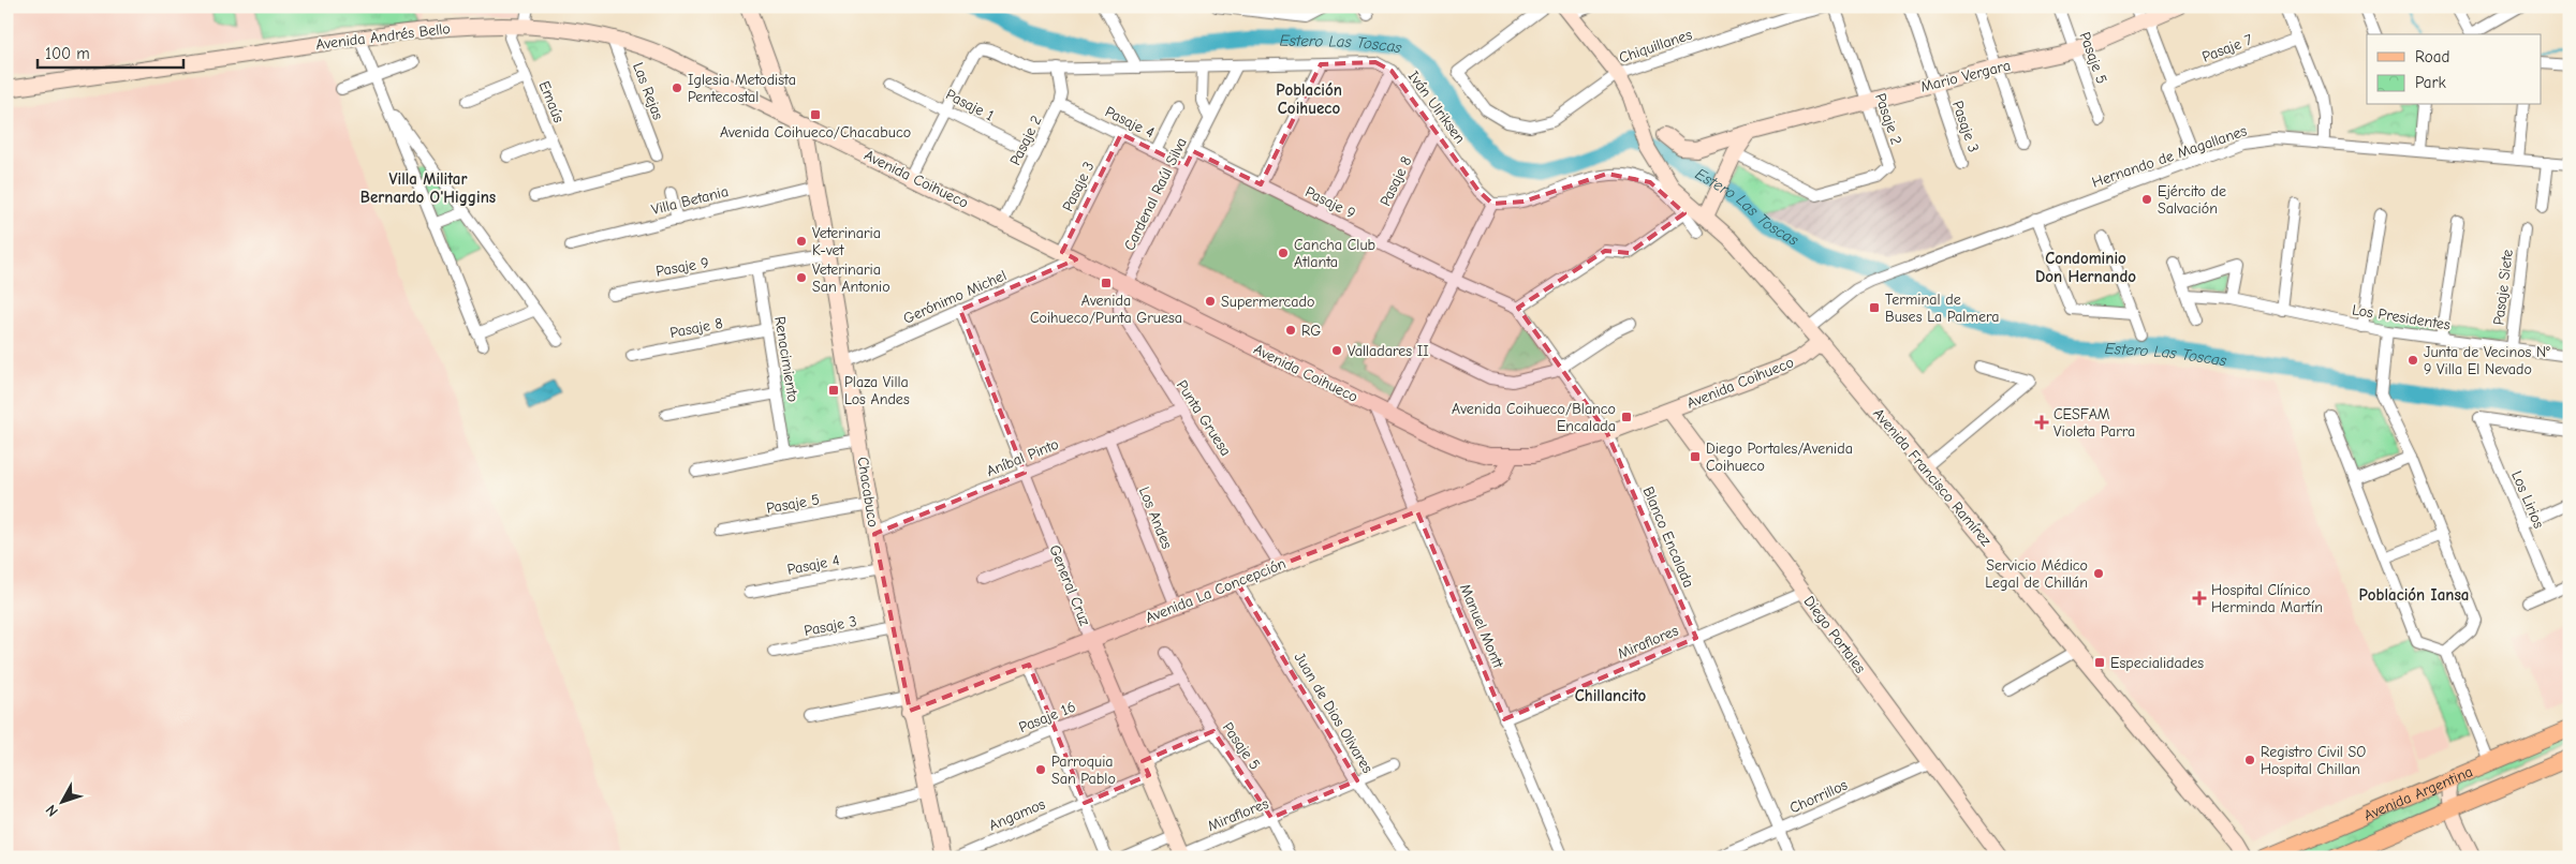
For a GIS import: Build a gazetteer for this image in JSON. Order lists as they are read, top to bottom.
{
  "streets": {
    "main road": [
      "Avenida Andrés Bello",
      "Mario Vergara",
      "Avenida Coihueco",
      "Avenida Francisco Ramírez",
      "Chacabuco",
      "General Cruz",
      "Avenida La Concepción",
      "Diego Portales",
      "Avenida Argentina"
    ],
    "street": [
      "Chiquillanes",
      "Pasaje 7",
      "Pasaje 5",
      "Las Rejas",
      "Emaús",
      "Pasaje 1",
      "Iván Ulriksen",
      "Pasaje 2",
      "Pasaje 4",
      "Pasaje 3",
      "Hernando de Magallanes",
      "Pasaje 8",
      "Cardenal Raúl Silva",
      "Villa Betania",
      "Pasaje 9",
      "Pasaje Siete",
      "Gerónimo Michel",
      "Los Presidentes",
      "Renacimiento",
      "Punta Gruesa",
      "Aníbal Pinto",
      "Los Lirios",
      "Los Andes",
      "Blanco Encalada",
      "Manuel Montt",
      "Miraflores",
      "Juan de Dios Olivares",
      "Pasaje 16",
      "Chorrillos",
      "Angamos"
    ]
  },
  "crossings": [
    ["Avenida Andrés Bello", "Las Rejas"],
    ["Avenida Andrés Bello", "Emaús"],
    ["Avenida Andrés Bello", "Avenida Coihueco"],
    ["Avenida Andrés Bello", "Chacabuco"],
    ["Chiquillanes", "Avenida Francisco Ramírez"],
    ["Pasaje 5", "Mario Vergara"],
    ["Pasaje 5", "Chacabuco"],
    ["Pasaje 5", "Miraflores"],
    ["Pasaje 5", "Pasaje 16"],
    ["Pasaje 5", "Angamos"],
    ["Mario Vergara", "Pasaje 2"],
    ["Mario Vergara", "Pasaje 3"],
    ["Pasaje 1", "Iván Ulriksen"],
    ["Pasaje 1", "Pasaje 2"],
    ["Iván Ulriksen", "Pasaje 2"],
    ["Iván Ulriksen", "Pasaje 8"],
    ["Iván Ulriksen", "Cardenal Raúl Silva"],
    ["Pasaje 2", "Pasaje 4"],
    ["Pasaje 2", "Avenida Coihueco"],
    ["Pasaje 4", "Pasaje 3"],
    ["Pasaje 4", "Cardenal Raúl Silva"],
    ["Pasaje 4", "Chacabuco"],
    ["Pasaje 3", "Avenida Coihueco"],
    ["Pasaje 3", "Gerónimo Michel"],
    ["Pasaje 3", "Chacabuco"],
    ["Hernando de Magallanes", "Avenida Francisco Ramírez"],
    ["Avenida Coihueco", "Cardenal Raúl Silva"],
    ["Avenida Coihueco", "Gerónimo Michel"],
    ["Avenida Coihueco", "Punta Gruesa"],
    ["Avenida Coihueco", "Avenida Francisco Ramírez"],
    ["Avenida Coihueco", "Chacabuco"],
    ["Avenida Coihueco", "Blanco Encalada"],
    ["Avenida Coihueco", "Avenida La Concepción"],
    ["Avenida Coihueco", "Manuel Montt"],
    ["Avenida Coihueco", "Diego Portales"],
    ["Pasaje 8", "Pasaje 9"],
    ["Pasaje 8", "Renacimiento"],
    ["Cardenal Raúl Silva", "Pasaje 9"],
    ["Cardenal Raúl Silva", "Punta Gruesa"],
    ["Villa Betania", "Chacabuco"],
    ["Pasaje 9", "Renacimiento"],
    ["Pasaje Siete", "Los Presidentes"],
    ["Gerónimo Michel", "Chacabuco"],
    ["Gerónimo Michel", "General Cruz"],
    ["Punta Gruesa", "Aníbal Pinto"],
    ["Punta Gruesa", "Avenida La Concepción"],
    ["Aníbal Pinto", "Chacabuco"],
    ["Aníbal Pinto", "Los Andes"],
    ["Aníbal Pinto", "General Cruz"],
    ["Chacabuco", "Avenida La Concepción"],
    ["Chacabuco", "Pasaje 16"],
    ["Los Andes", "Avenida La Concepción"],
    ["Blanco Encalada", "Miraflores"],
    ["Blanco Encalada", "Chorrillos"],
    ["General Cruz", "Avenida La Concepción"],
    ["General Cruz", "Miraflores"],
    ["General Cruz", "Pasaje 16"],
    ["General Cruz", "Angamos"],
    ["Avenida La Concepción", "Manuel Montt"],
    ["Avenida La Concepción", "Juan de Dios Olivares"],
    ["Manuel Montt", "Miraflores"],
    ["Diego Portales", "Miraflores"],
    ["Diego Portales", "Chorrillos"],
    ["Miraflores", "Juan de Dios Olivares"]
  ],
  "districts": [
    "Población Coihueco",
    "Villa Militar Bernardo O'Higgins",
    "Condominio Don Hernando",
    "Población Iansa",
    "Chillancito"
  ],
  "water": ["Estero Las Toscas"],
  "places": {
    "other": [
      "Iglesia Metodista Pentecostal",
      "Ejército de Salvación",
      "Veterinaria K-vet",
      "Cancha Club Atlanta",
      "Veterinaria San Antonio",
      "Supermercado",
      "RG",
      "Valladares II",
      "Junta de Vecinos N° 9 Villa El Nevado",
      "Servicio Médico Legal de Chillán",
      "Registro Civil SO Hospital Chillan",
      "Parroquia San Pablo"
    ],
    "transit": [
      "Avenida Coihueco/Chacabuco",
      "Avenida Coihueco/Punta Gruesa",
      "Terminal de Buses La Palmera",
      "Plaza Villa Los Andes",
      "Avenida Coihueco/Blanco Encalada",
      "Diego Portales/Avenida Coihueco",
      "Especialidades"
    ],
    "health": ["CESFAM Violeta Parra", "Hospital Clínico Herminda Martín"]
  },
  "legend": ["Road", "Park"],
  "scale_bar": "100 m",
  "north": "bottom left"
}
